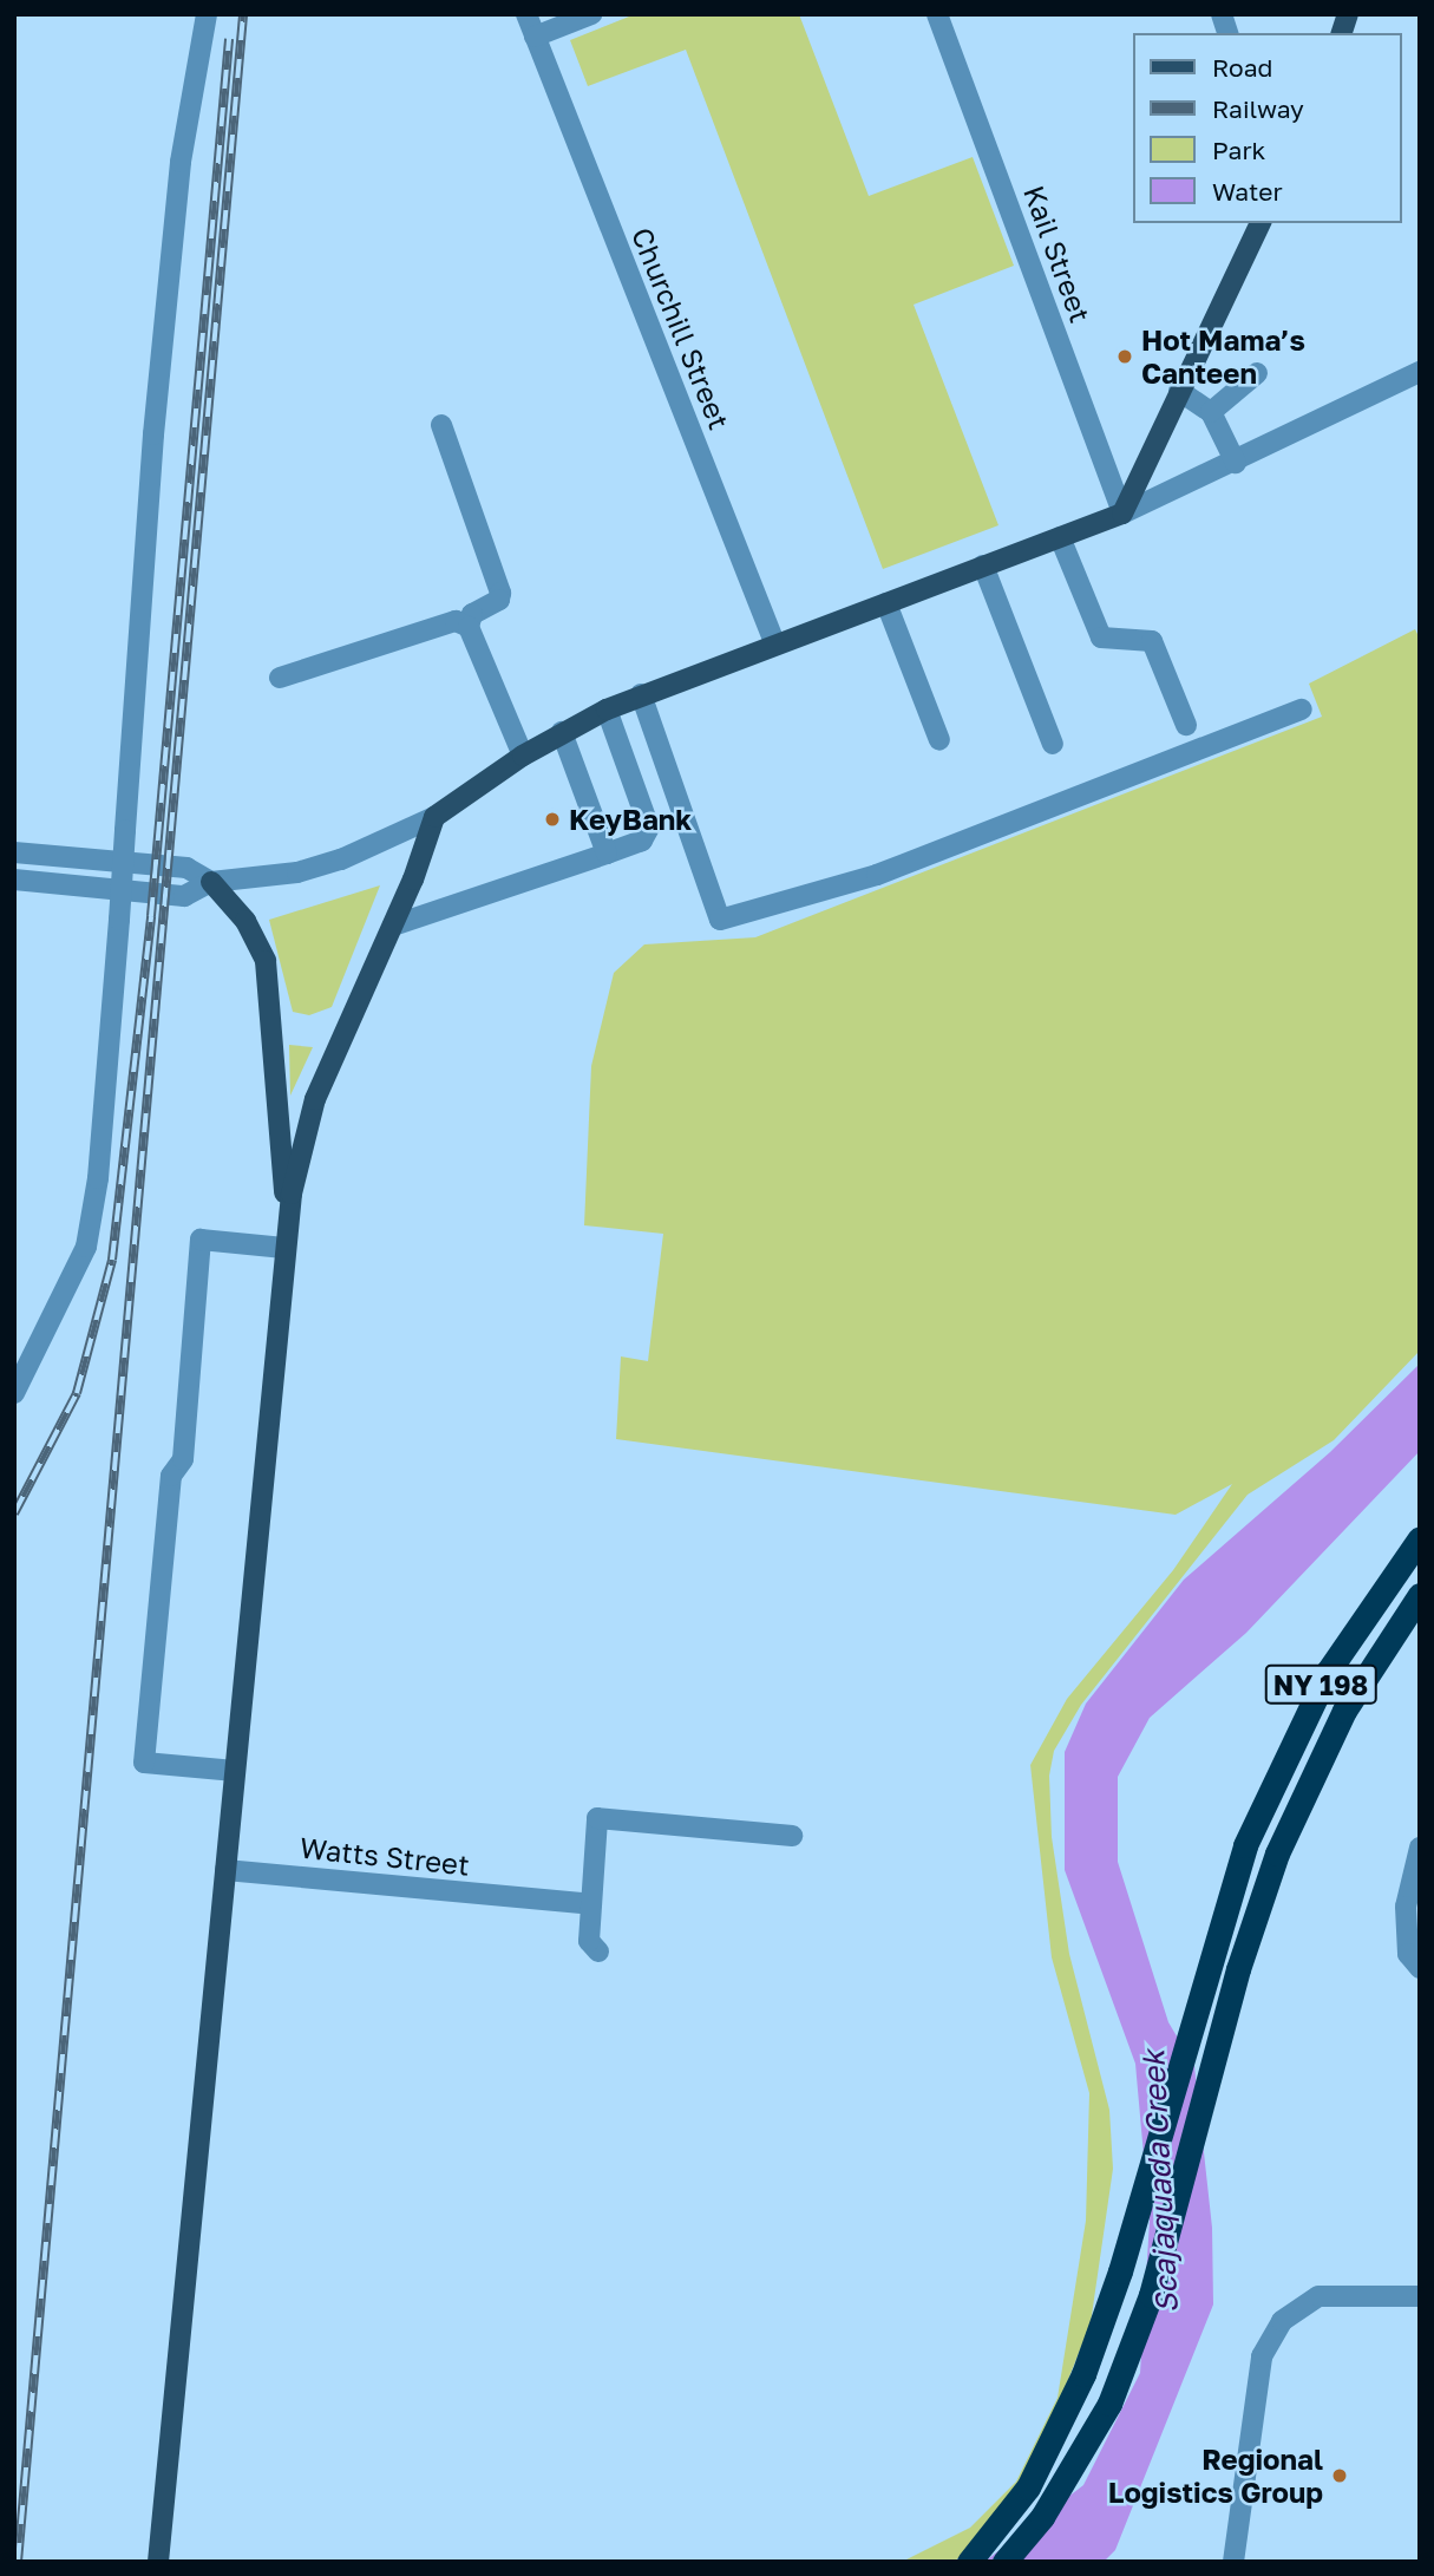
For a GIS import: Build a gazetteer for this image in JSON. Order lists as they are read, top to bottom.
{
  "streets": {
    "highway": ["NY 198"],
    "street": ["Kail Street", "Churchill Street", "Watts Street"]
  },
  "water": ["Scajaquada Creek"],
  "places": ["Hot Mama’s Canteen", "KeyBank", "Regional Logistics Group"],
  "legend": [
    "Road",
    "Railway",
    "Park",
    "Water"
  ]
}
